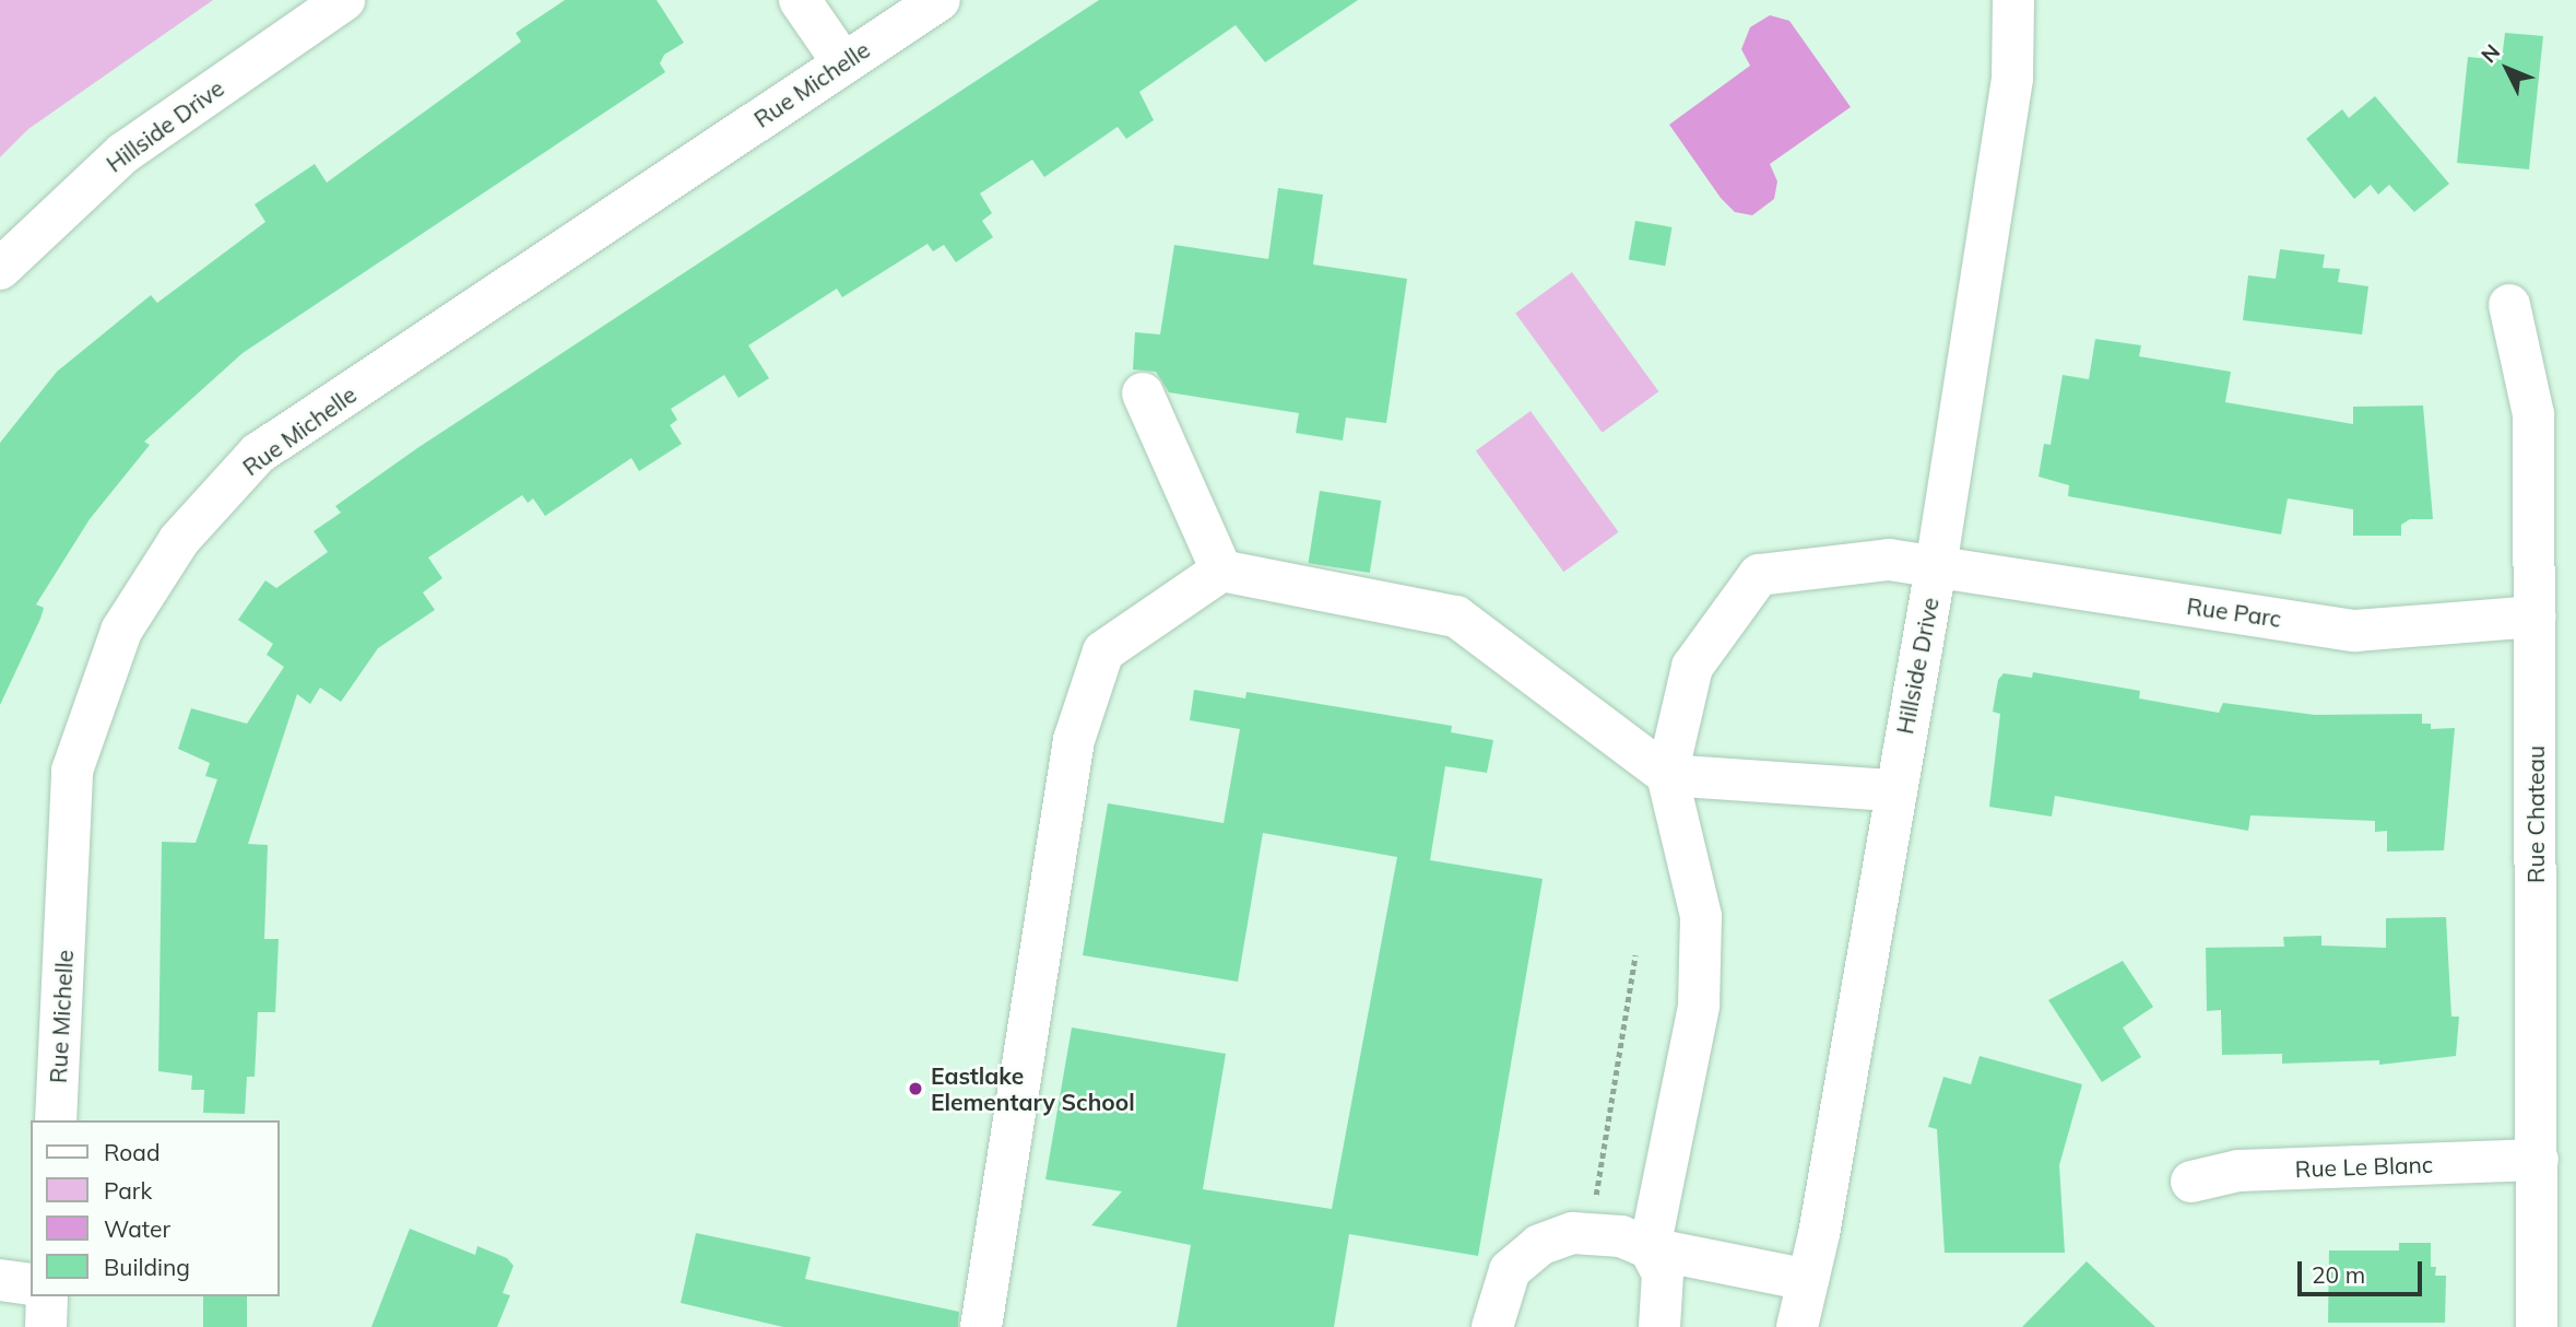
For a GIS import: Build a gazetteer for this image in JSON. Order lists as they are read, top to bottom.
{
  "streets": {
    "street": [
      "Rue Michelle",
      "Hillside Drive",
      "Rue Parc",
      "Rue Chateau",
      "Rue Le Blanc"
    ]
  },
  "crossings": [
    ["Hillside Drive", "Rue Parc"],
    ["Rue Parc", "Rue Chateau"],
    ["Rue Chateau", "Rue Le Blanc"]
  ],
  "places": ["Eastlake Elementary School"],
  "legend": [
    "Road",
    "Park",
    "Water",
    "Building"
  ],
  "scale_bar": "20 m",
  "north": "top left"
}
